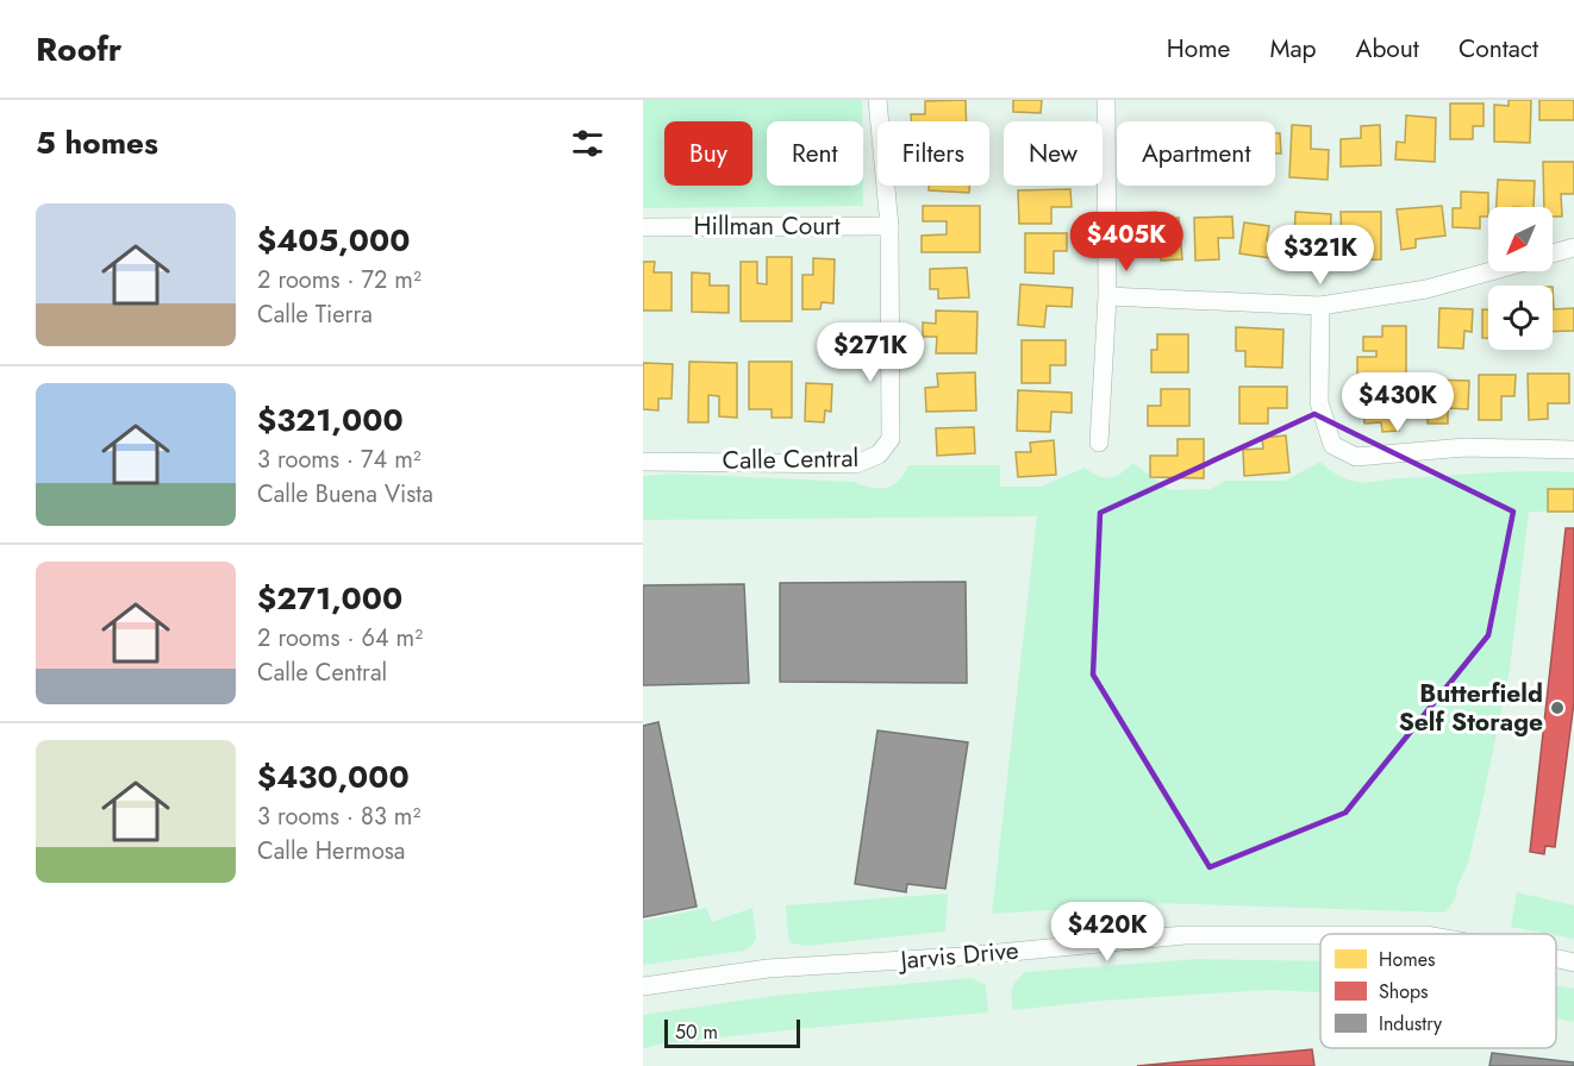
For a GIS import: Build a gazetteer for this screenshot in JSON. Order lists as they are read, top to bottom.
{
  "streets": {
    "street": ["Hillman Court", "Calle Central", "Jarvis Drive"]
  },
  "crossings": [
    ["Hillman Court", "Calle Central"]
  ],
  "places": ["Butterfield Self Storage"],
  "legend": ["Homes", "Shops", "Industry"],
  "scale_bar": "50 m",
  "north": "bottom left",
  "page": {
    "header": "Roofr",
    "nav": [
      "Home",
      "Map",
      "About",
      "Contact"
    ],
    "heading": "5 homes",
    "chip": [
      "Buy",
      "Rent",
      "Filters",
      "New",
      "Apartment"
    ],
    "list": [
      {
        "name": "$405,000",
        "note": "2 rooms · 72 m² · Calle Tierra"
      },
      {
        "name": "$321,000",
        "note": "3 rooms · 74 m² · Calle Buena Vista"
      },
      {
        "name": "$271,000",
        "note": "2 rooms · 64 m² · Calle Central"
      },
      {
        "name": "$430,000",
        "note": "3 rooms · 83 m² · Calle Hermosa"
      }
    ],
    "price": [
      "$405K",
      "$321K",
      "$271K",
      "$430K",
      "$420K"
    ],
    "scale": "50 m"
  }
}
